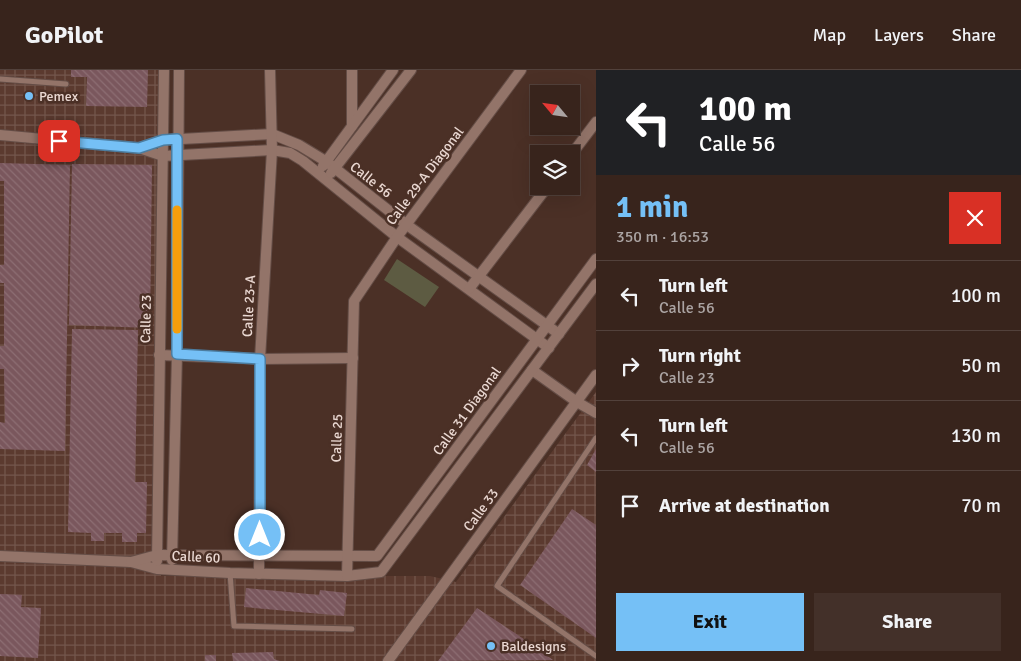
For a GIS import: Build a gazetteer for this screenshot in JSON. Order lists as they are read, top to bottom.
{
  "streets": {
    "street": [
      "Calle 29-A Diagonal",
      "Calle 56",
      "Calle 23-A",
      "Calle 23",
      "Calle 31 Diagonal",
      "Calle 25",
      "Calle 33",
      "Calle 60"
    ]
  },
  "crossings": [
    ["Calle 29-A Diagonal", "Calle 56"],
    ["Calle 29-A Diagonal", "Calle 25"],
    ["Calle 56", "Calle 23-A"],
    ["Calle 56", "Calle 23"],
    ["Calle 56", "Calle 31 Diagonal"],
    ["Calle 23-A", "Calle 60"],
    ["Calle 23", "Calle 60"],
    ["Calle 31 Diagonal", "Calle 25"],
    ["Calle 31 Diagonal", "Calle 60"],
    ["Calle 25", "Calle 60"]
  ],
  "places": ["Pemex", "Baldesigns"],
  "north": "top left",
  "page": {
    "header": "GoPilot",
    "nav": ["Map", "Layers", "Share"],
    "turn": ["100 m", "Calle 56"],
    "heading": ["1 min", "350 m · 16:53"],
    "list": [
      {
        "name": "Turn left",
        "note": "Calle 56",
        "value": "100 m"
      },
      {
        "name": "Turn right",
        "note": "Calle 23",
        "value": "50 m"
      },
      {
        "name": "Turn left",
        "note": "Calle 56",
        "value": "130 m"
      },
      {
        "name": "Arrive at destination",
        "value": "70 m"
      }
    ],
    "buttons": ["Exit", "Share"]
  }
}
